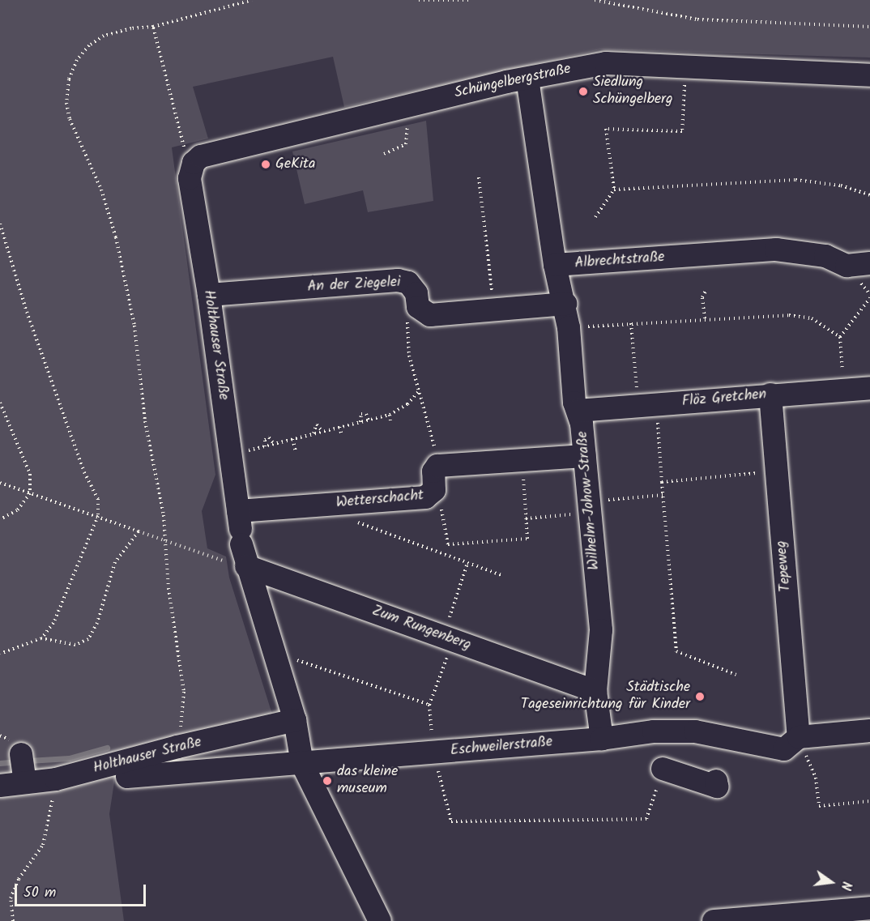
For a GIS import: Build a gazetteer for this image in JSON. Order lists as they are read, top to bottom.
{
  "streets": {
    "street": [
      "Schüngelbergstraße",
      "Albrechtstraße",
      "An der Ziegelei",
      "Holthauser Straße",
      "Flöz Gretchen",
      "Wetterschacht",
      "Wilhelm-Johow-Straße",
      "Tepeweg",
      "Zum Rungenberg",
      "Eschweilerstraße"
    ]
  },
  "crossings": [
    ["Schüngelbergstraße", "Albrechtstraße"],
    ["Schüngelbergstraße", "Holthauser Straße"],
    ["Albrechtstraße", "Wilhelm-Johow-Straße"],
    ["An der Ziegelei", "Holthauser Straße"],
    ["Holthauser Straße", "Wetterschacht"],
    ["Holthauser Straße", "Zum Rungenberg"],
    ["Holthauser Straße", "Eschweilerstraße"],
    ["Flöz Gretchen", "Wilhelm-Johow-Straße"],
    ["Flöz Gretchen", "Tepeweg"],
    ["Wetterschacht", "Zum Rungenberg"],
    ["Wilhelm-Johow-Straße", "Zum Rungenberg"],
    ["Wilhelm-Johow-Straße", "Eschweilerstraße"],
    ["Tepeweg", "Eschweilerstraße"]
  ],
  "places": [
    "Siedlung Schüngelberg",
    "GeKita",
    "Städtische Tageseinrichtung für Kinder",
    "das kleine museum"
  ],
  "scale_bar": "50 m",
  "north": "right"
}
